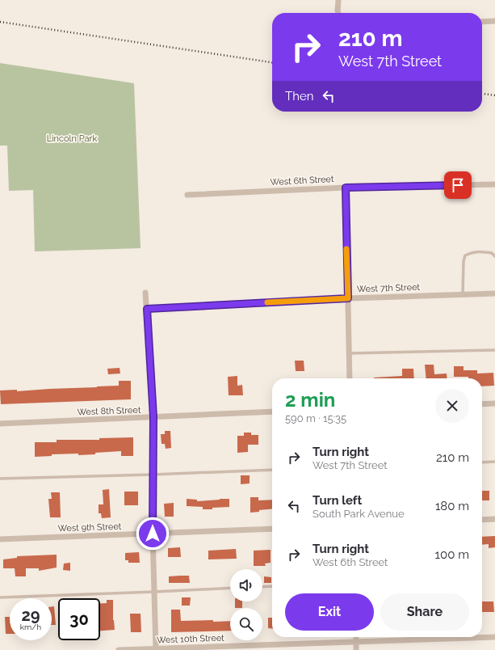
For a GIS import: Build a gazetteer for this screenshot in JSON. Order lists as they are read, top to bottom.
{
  "streets": {
    "street": [
      "West 6th Street",
      "West 7th Street",
      "West 8th Street",
      "West 9th Street",
      "West 10th Street"
    ]
  },
  "parks": ["Lincoln Park"],
  "page": {
    "turn": ["210 m", "West 7th Street"],
    "then": "Then",
    "heading": ["2 min", "590 m · 15:35"],
    "list": [
      {
        "name": "Turn right",
        "note": "West 7th Street",
        "value": "210 m"
      },
      {
        "name": "Turn left",
        "note": "South Park Avenue",
        "value": "180 m"
      },
      {
        "name": "Turn right",
        "note": "West 6th Street",
        "value": "100 m"
      }
    ],
    "buttons": ["Exit", "Share"],
    "speed": "29 km/h",
    "limit": "30"
  }
}
